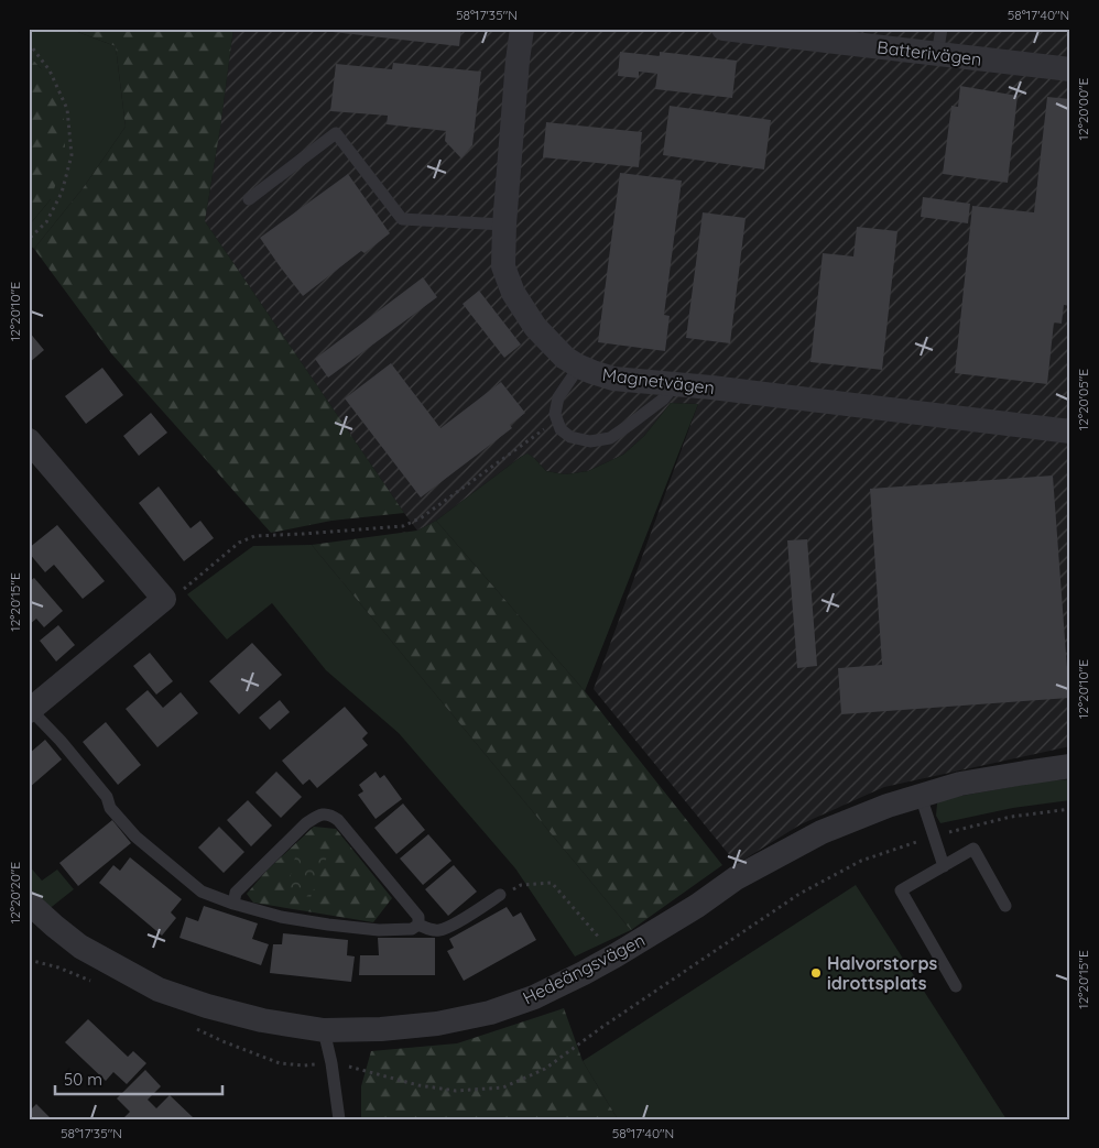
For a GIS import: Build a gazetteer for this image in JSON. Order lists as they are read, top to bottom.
{
  "streets": {
    "street": ["Batterivägen", "Magnetvägen", "Hedeängsvägen"]
  },
  "places": ["Halvorstorps idrottsplats"],
  "scale_bar": "50 m",
  "coordinates": [
    "58°17'35\"N",
    "58°17'40\"N",
    "12°20'00\"E",
    "12°20'10\"E",
    "12°20'05\"E",
    "12°20'15\"E",
    "12°20'20\"E"
  ]
}
